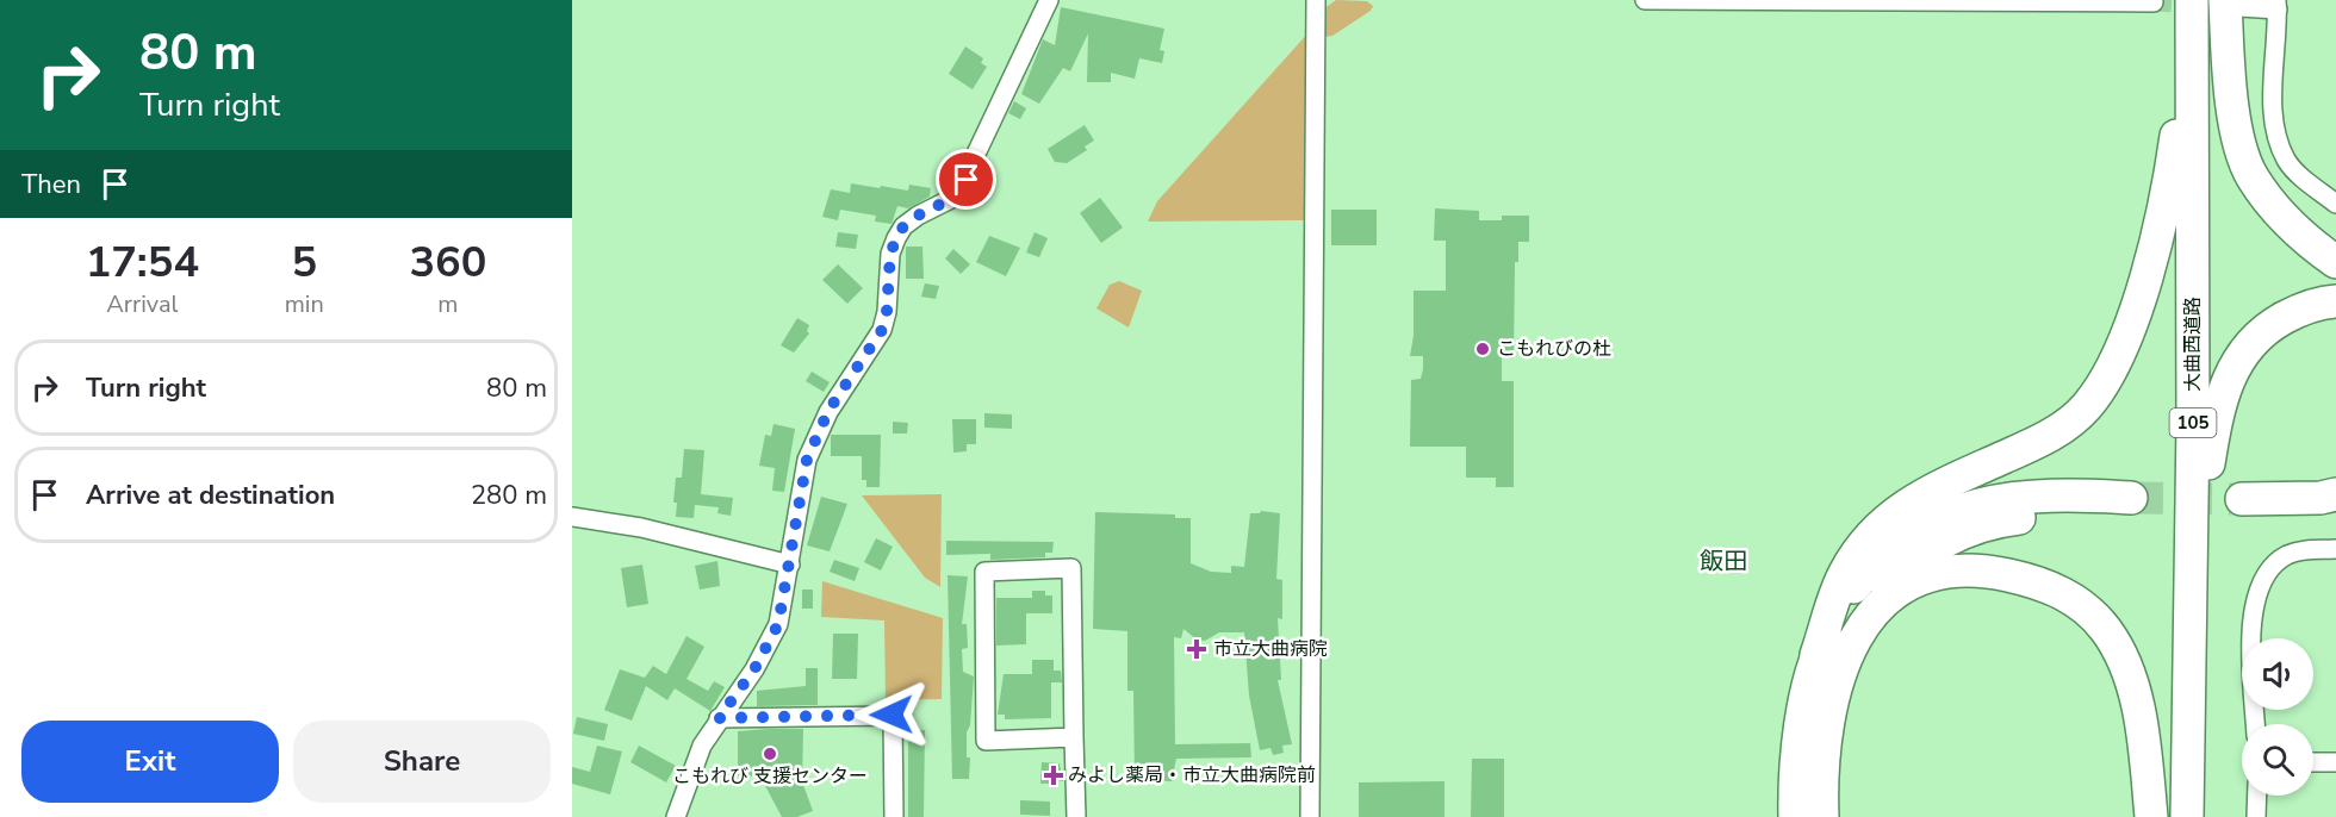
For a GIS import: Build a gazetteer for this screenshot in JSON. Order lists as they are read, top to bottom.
{
  "streets": {
    "highway": ["大曲西道路", "105"]
  },
  "districts": ["飯田"],
  "places": {
    "other": ["こもれびの杜", "こもれび 支援センター"],
    "health": ["市立大曲病院", "みよし薬局・市立大曲病院前"]
  },
  "page": {
    "turn": ["80 m", "Turn right"],
    "then": "Then",
    "eta": [
      "17:54",
      "Arrival",
      "5",
      "min",
      "360",
      "m"
    ],
    "list": [
      {
        "name": "Turn right",
        "value": "80 m"
      },
      {
        "name": "Arrive at destination",
        "value": "280 m"
      }
    ],
    "buttons": ["Exit", "Share"]
  }
}
